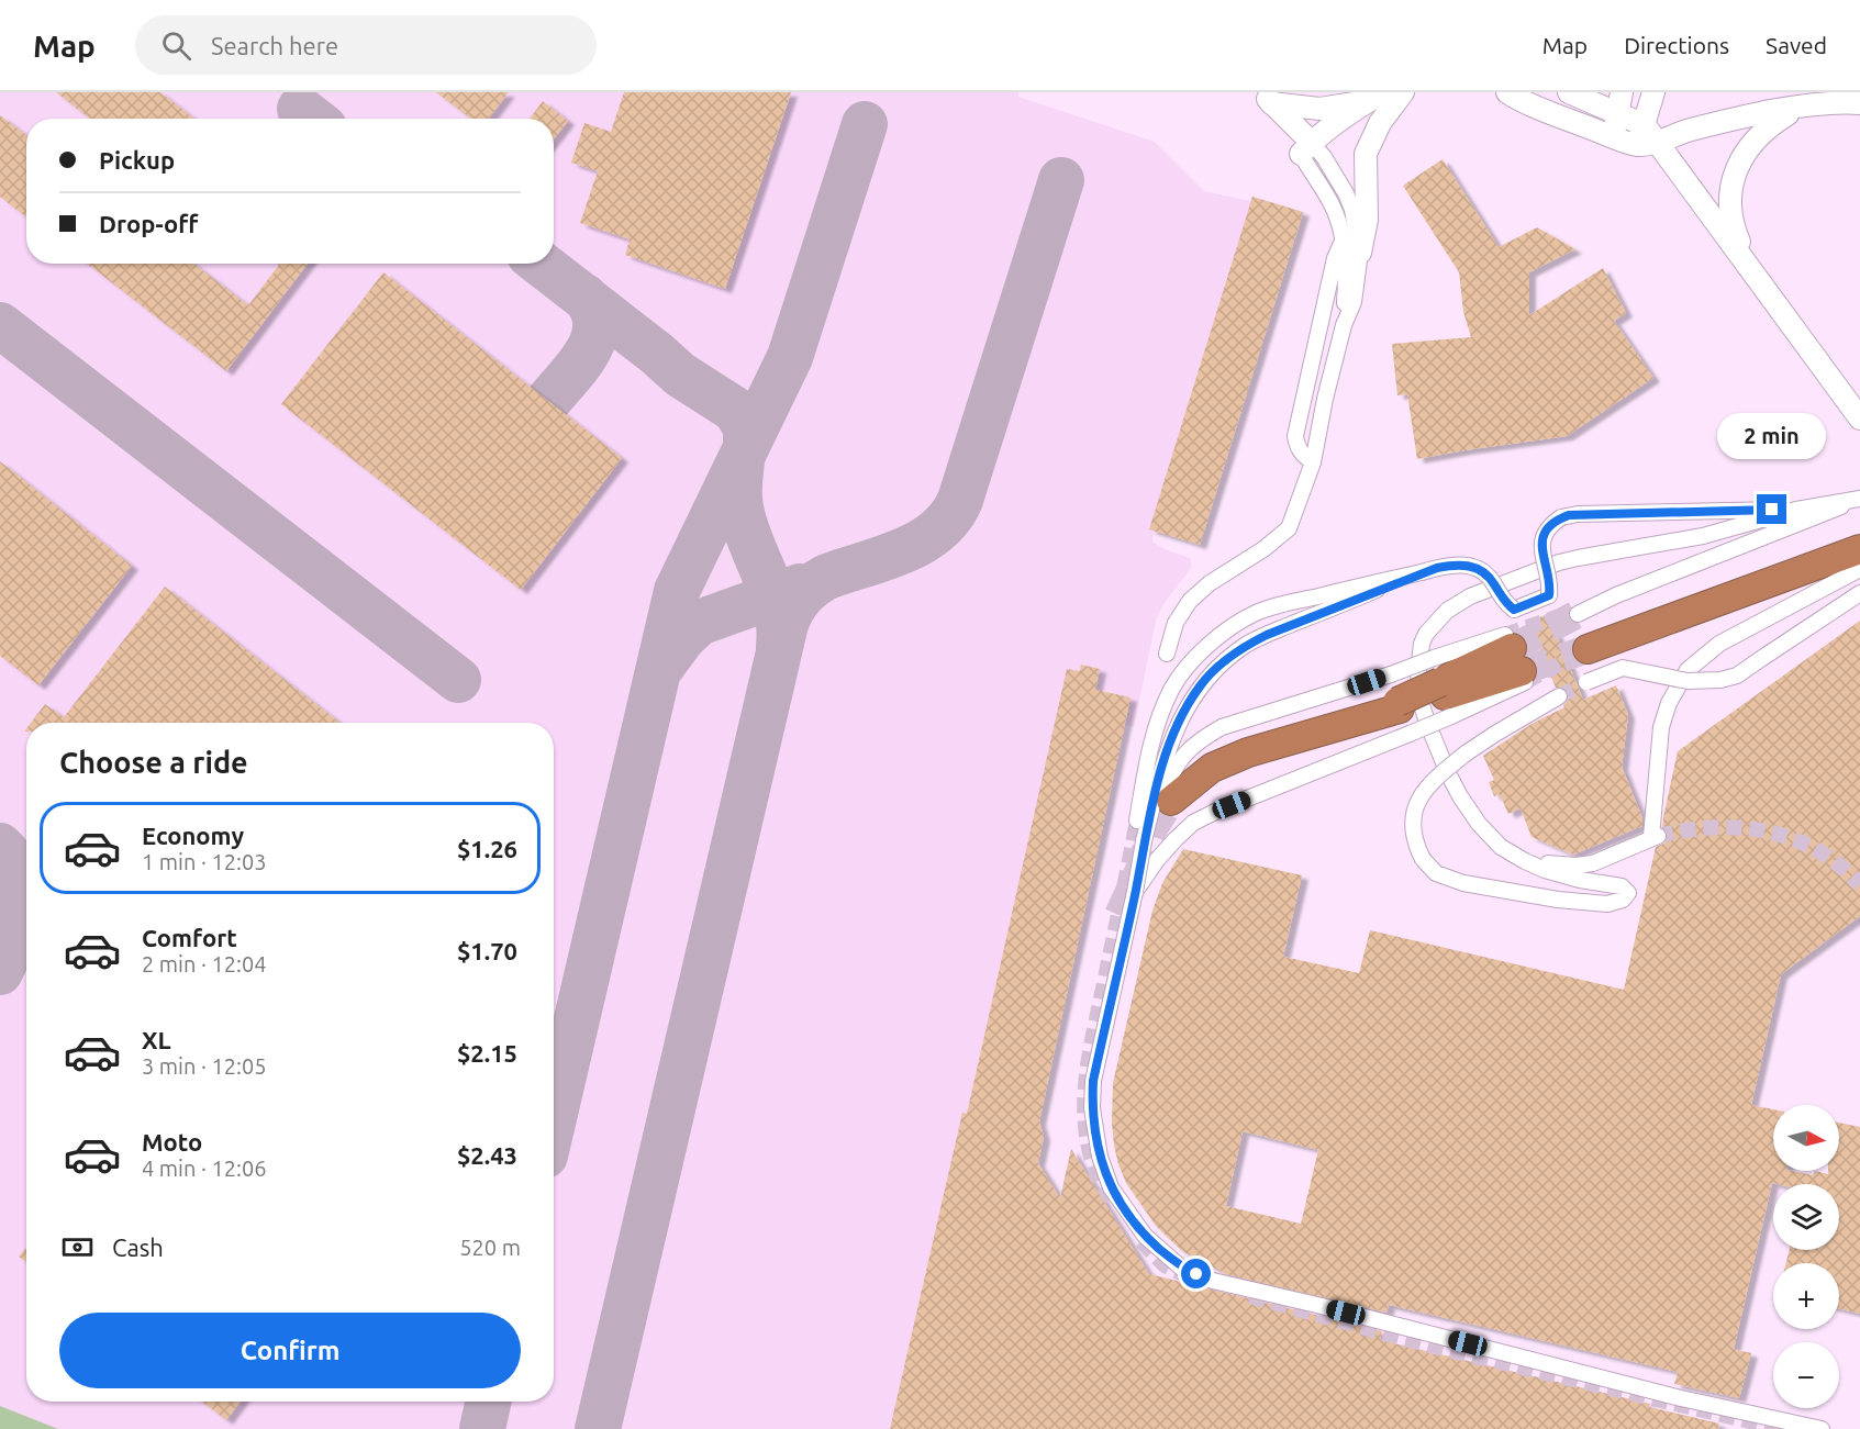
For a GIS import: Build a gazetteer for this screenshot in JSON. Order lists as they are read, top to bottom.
{
  "north": "right",
  "page": {
    "header": "Map",
    "search": "Search here",
    "nav": ["Map", "Directions", "Saved"],
    "banner": ["Pickup", "Drop-off"],
    "bubble": "2 min",
    "heading": "Choose a ride",
    "list": [
      {
        "name": "Economy",
        "note": "1 min · 12:03",
        "value": "$1.26"
      },
      {
        "name": "Comfort",
        "note": "2 min · 12:04",
        "value": "$1.70"
      },
      {
        "name": "XL",
        "note": "3 min · 12:05",
        "value": "$2.15"
      },
      {
        "name": "Moto",
        "note": "4 min · 12:06",
        "value": "$2.43"
      }
    ],
    "map_buttons": ["+", "−"],
    "pay": ["Cash", "520 m"],
    "buttons": "Confirm"
  }
}
